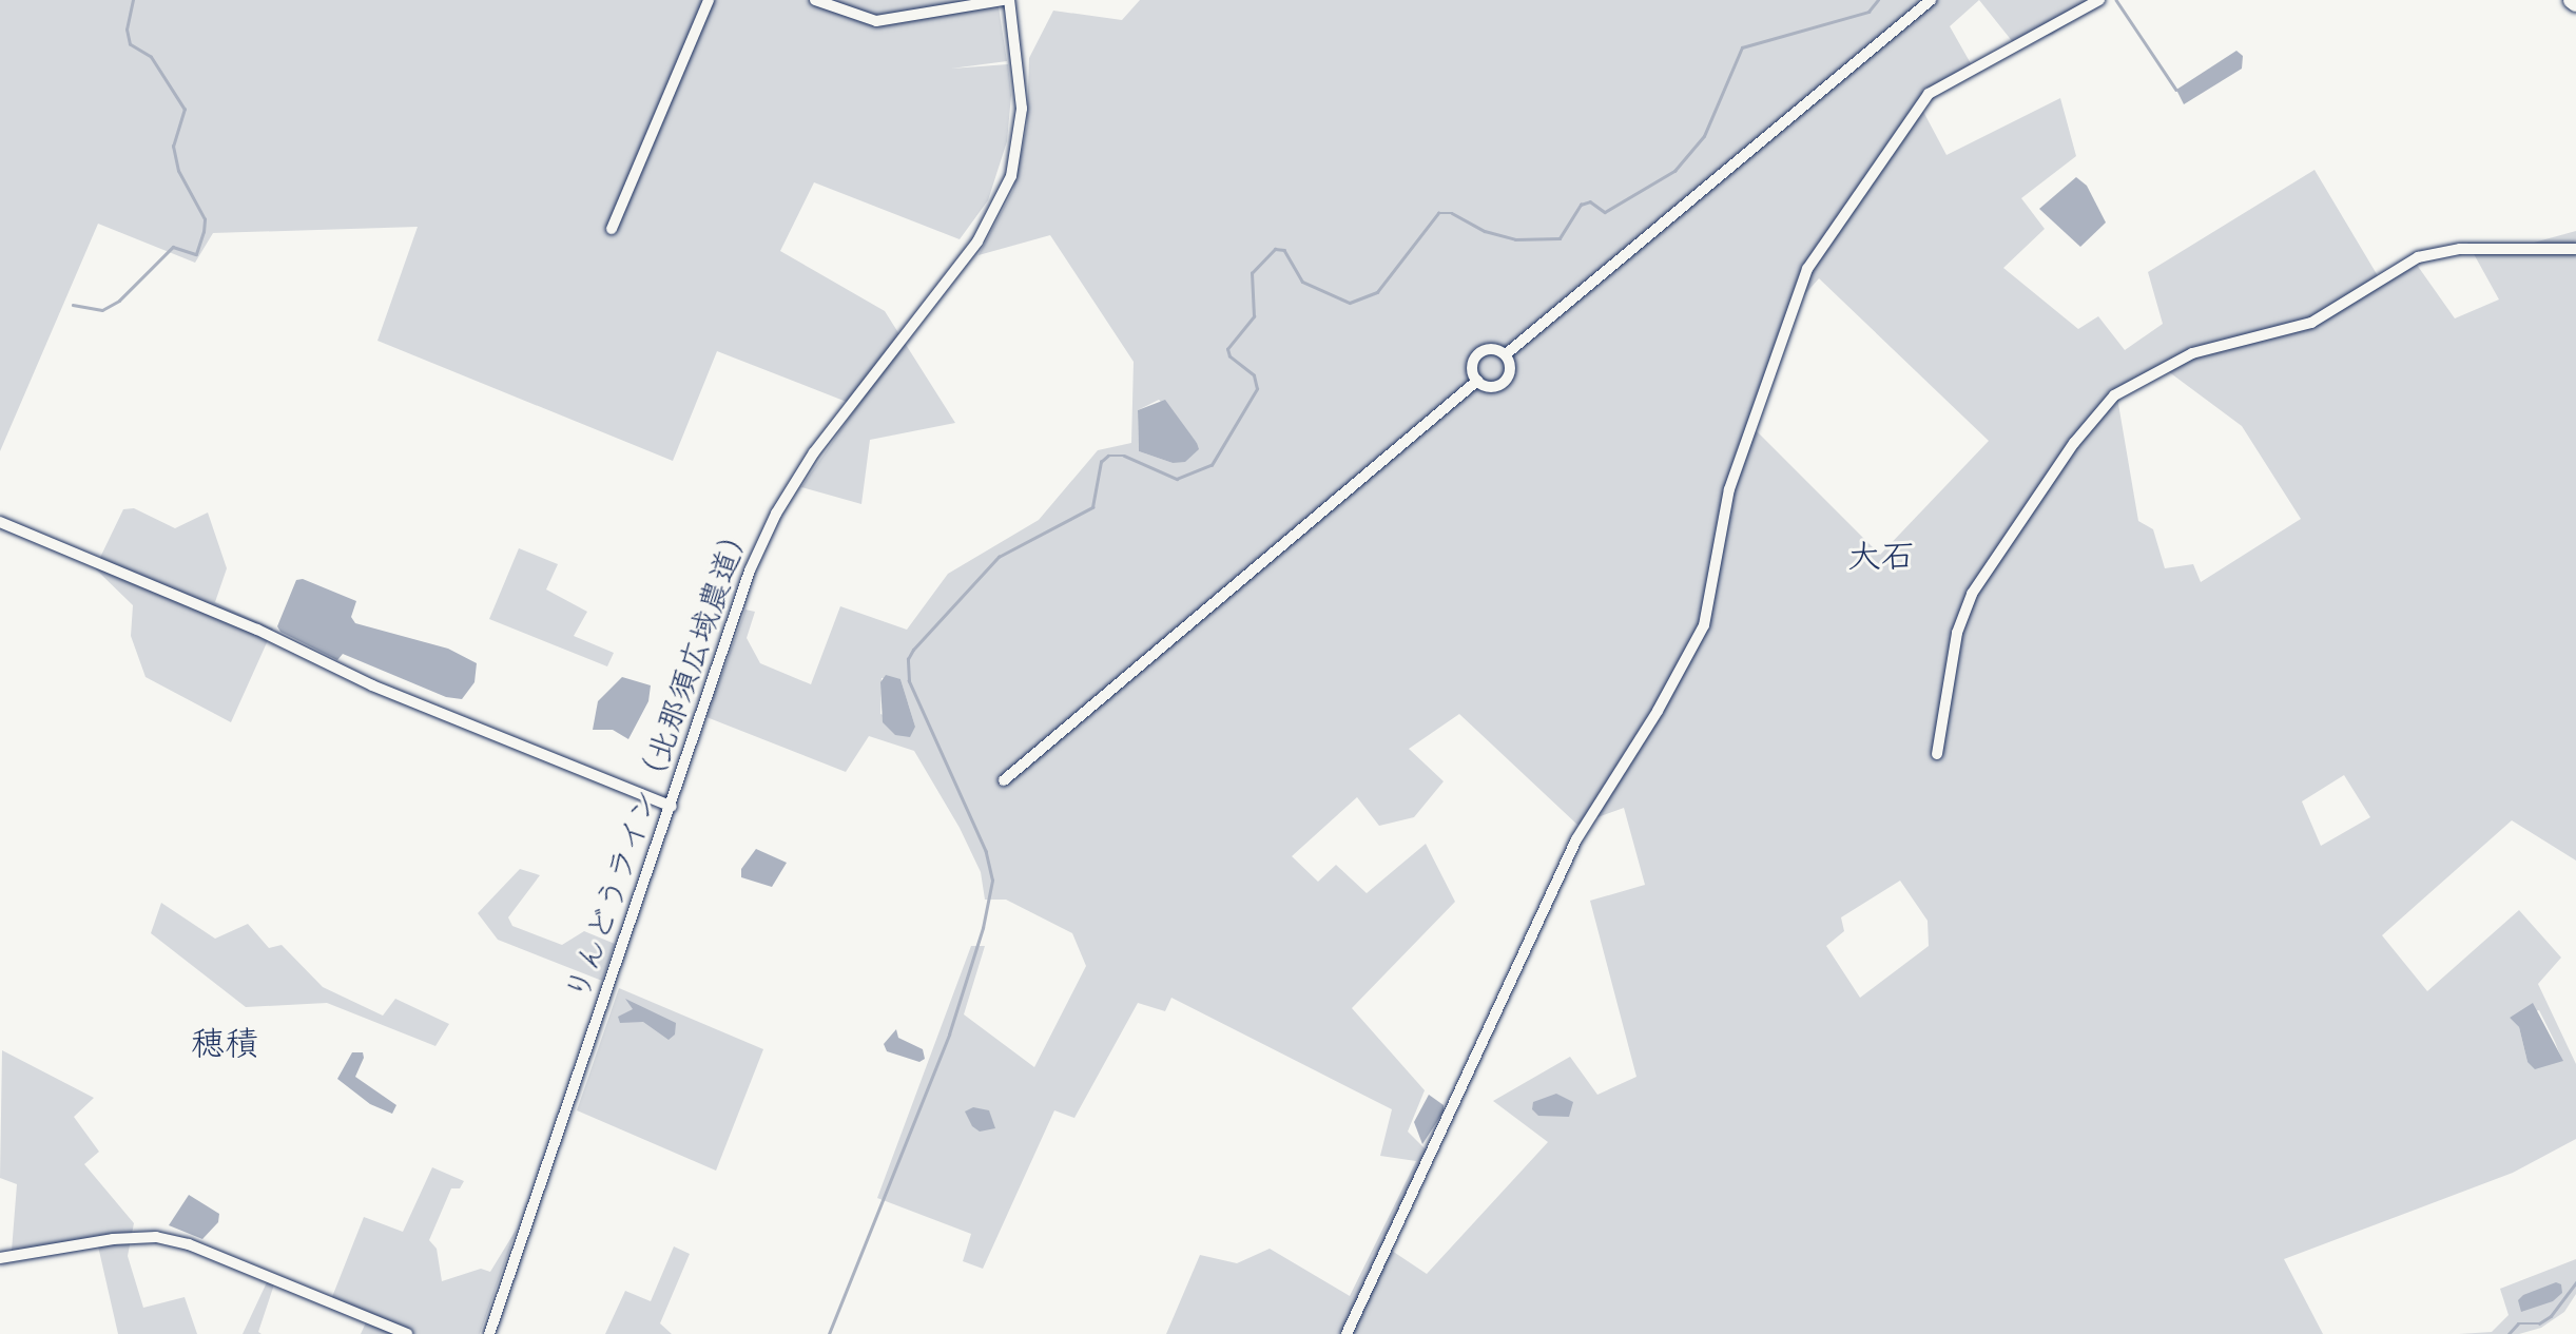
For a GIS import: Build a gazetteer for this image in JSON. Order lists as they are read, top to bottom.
{
  "streets": {
    "street": ["りんどうライン（北那須広域農道）"]
  },
  "districts": ["大石", "穂積"]
}
